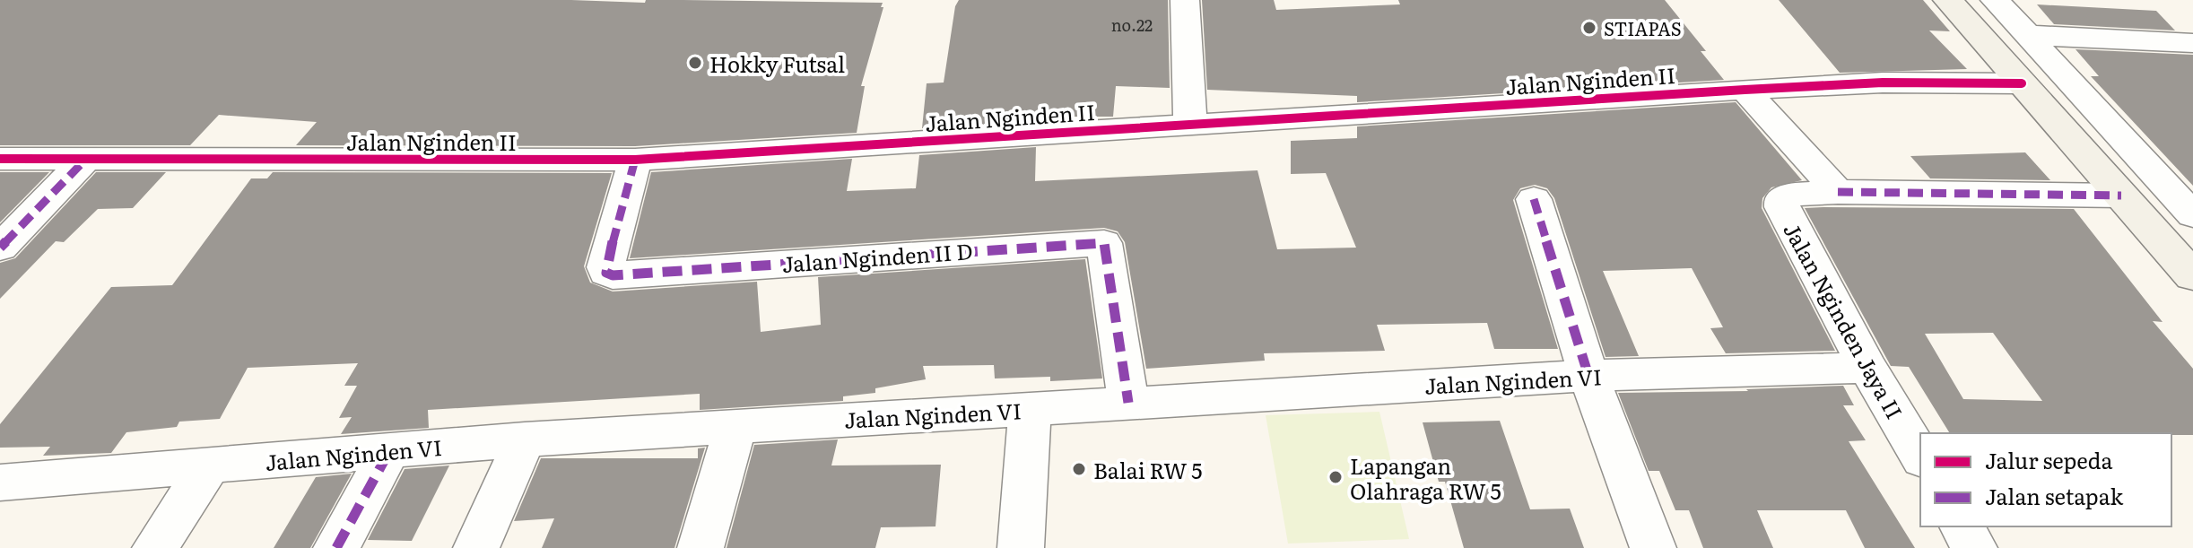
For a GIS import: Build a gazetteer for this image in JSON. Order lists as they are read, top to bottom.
{
  "streets": {
    "street": [
      "Jalan Nginden II",
      "Jalan Nginden II D",
      "Jalan Nginden Jaya II",
      "Jalan Nginden VI"
    ]
  },
  "crossings": [
    ["Jalan Nginden II", "Jalan Nginden II D"],
    ["Jalan Nginden II D", "Jalan Nginden VI"],
    ["Jalan Nginden Jaya II", "Jalan Nginden VI"]
  ],
  "places": [
    "STIAPAS",
    "Hokky Futsal",
    "Balai RW 5",
    "Lapangan Olahraga RW 5"
  ],
  "house_numbers": ["no.22"],
  "legend": ["Jalur sepeda", "Jalan setapak"]
}
